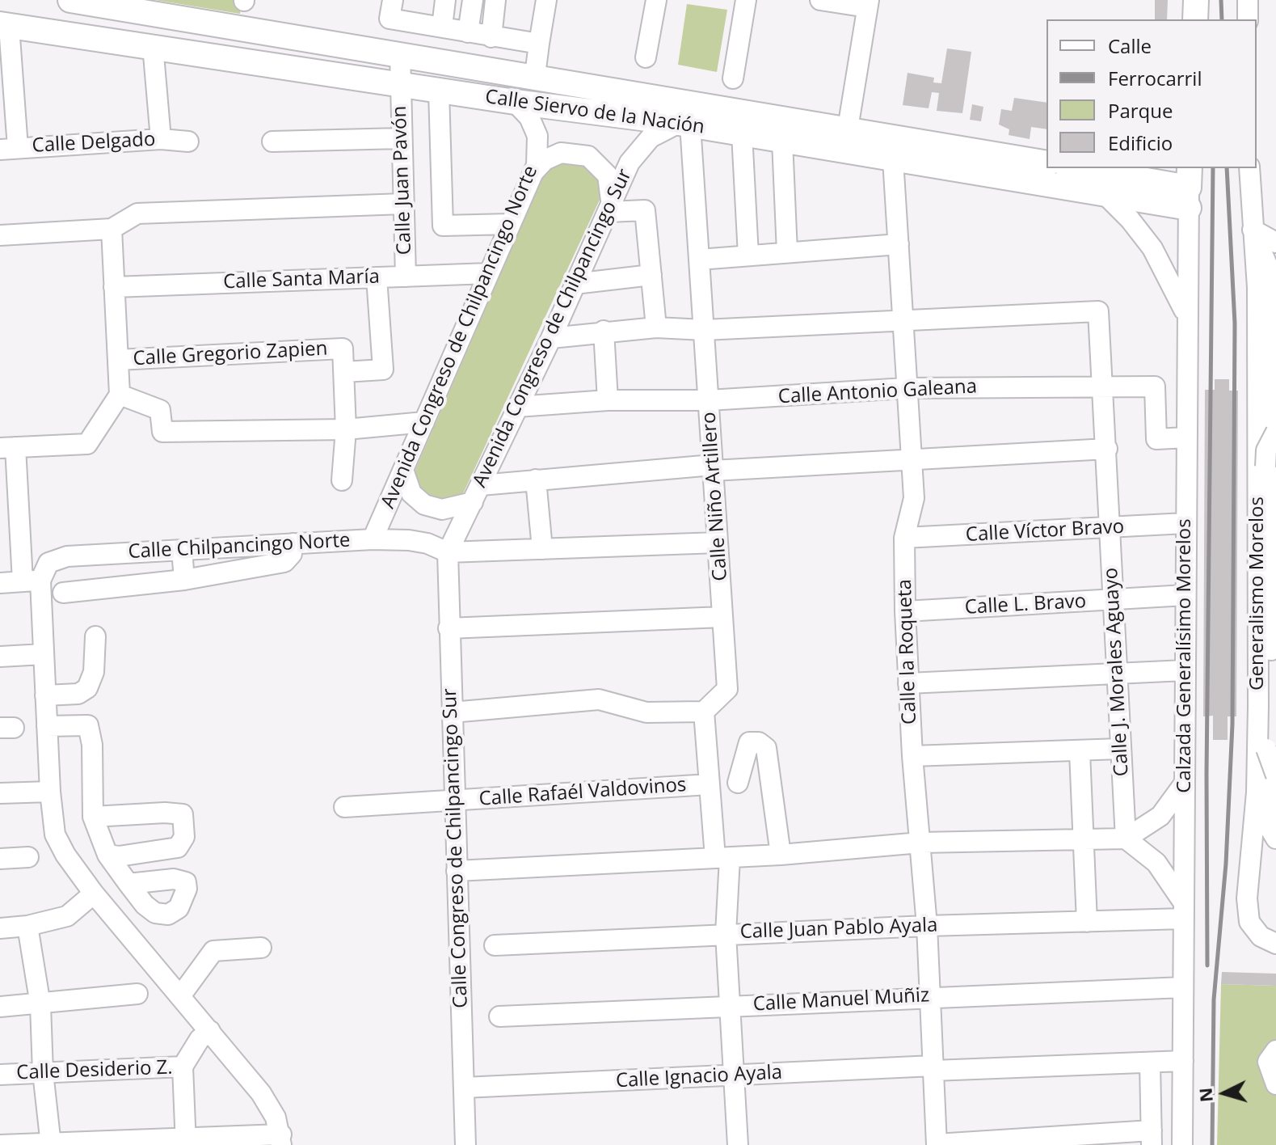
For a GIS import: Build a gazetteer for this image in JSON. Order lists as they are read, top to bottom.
{
  "streets": {
    "main road": ["Calle Siervo de la Nación"],
    "street": [
      "Calle Delgado",
      "Calle Juan Pavón",
      "Calle Santa María",
      "Avenida Congreso de Chilpancingo Sur",
      "Avenida Congreso de Chilpancingo Norte",
      "Calle Gregorio Zapien",
      "Calle Antonio Galeana",
      "Calle Niño Artillero",
      "Calle Víctor Bravo",
      "Calle Chilpancingo Norte",
      "Generalismo Morelos",
      "Calle L. Bravo",
      "Calle la Roqueta",
      "Calzada Generalísimo Morelos",
      "Calle J. Morales Aguayo",
      "Calle Rafaél Valdovinos",
      "Calle Congreso de Chilpancingo Sur",
      "Calle Juan Pablo Ayala",
      "Calle Manuel Muñiz",
      "Calle Desiderio Z.",
      "Calle Ignacio Ayala"
    ]
  },
  "crossings": [
    ["Calle Siervo de la Nación", "Calle Juan Pavón"],
    ["Calle Siervo de la Nación", "Avenida Congreso de Chilpancingo Sur"],
    ["Calle Siervo de la Nación", "Avenida Congreso de Chilpancingo Norte"],
    ["Calle Siervo de la Nación", "Calle Niño Artillero"],
    ["Calle Siervo de la Nación", "Calle la Roqueta"],
    ["Calle Siervo de la Nación", "Calzada Generalísimo Morelos"],
    ["Calle Juan Pavón", "Calle Santa María"],
    ["Calle Santa María", "Avenida Congreso de Chilpancingo Norte"],
    ["Calle Santa María", "Calle Gregorio Zapien"],
    ["Avenida Congreso de Chilpancingo Sur", "Calle Antonio Galeana"],
    ["Avenida Congreso de Chilpancingo Sur", "Calle Niño Artillero"],
    ["Avenida Congreso de Chilpancingo Sur", "Calle Chilpancingo Norte"],
    ["Avenida Congreso de Chilpancingo Sur", "Calle Congreso de Chilpancingo Sur"],
    ["Avenida Congreso de Chilpancingo Norte", "Calle Chilpancingo Norte"],
    ["Calle Antonio Galeana", "Calle Niño Artillero"],
    ["Calle Antonio Galeana", "Calle la Roqueta"],
    ["Calle Antonio Galeana", "Calzada Generalísimo Morelos"],
    ["Calle Antonio Galeana", "Calle J. Morales Aguayo"],
    ["Calle Víctor Bravo", "Calle la Roqueta"],
    ["Calle Víctor Bravo", "Calzada Generalísimo Morelos"],
    ["Calle Víctor Bravo", "Calle J. Morales Aguayo"],
    ["Calle Chilpancingo Norte", "Calle Congreso de Chilpancingo Sur"],
    ["Calle L. Bravo", "Calle la Roqueta"],
    ["Calle L. Bravo", "Calzada Generalísimo Morelos"],
    ["Calle L. Bravo", "Calle J. Morales Aguayo"],
    ["Calle la Roqueta", "Calle J. Morales Aguayo"],
    ["Calle la Roqueta", "Calle Juan Pablo Ayala"],
    ["Calle la Roqueta", "Calle Manuel Muñiz"],
    ["Calle la Roqueta", "Calle Ignacio Ayala"],
    ["Calzada Generalísimo Morelos", "Calle Juan Pablo Ayala"],
    ["Calzada Generalísimo Morelos", "Calle Manuel Muñiz"],
    ["Calzada Generalísimo Morelos", "Calle Ignacio Ayala"],
    ["Calle Rafaél Valdovinos", "Calle Congreso de Chilpancingo Sur"],
    ["Calle Congreso de Chilpancingo Sur", "Calle Ignacio Ayala"]
  ],
  "legend": [
    "Calle",
    "Ferrocarril",
    "Parque",
    "Edificio"
  ],
  "north": "left"
}
